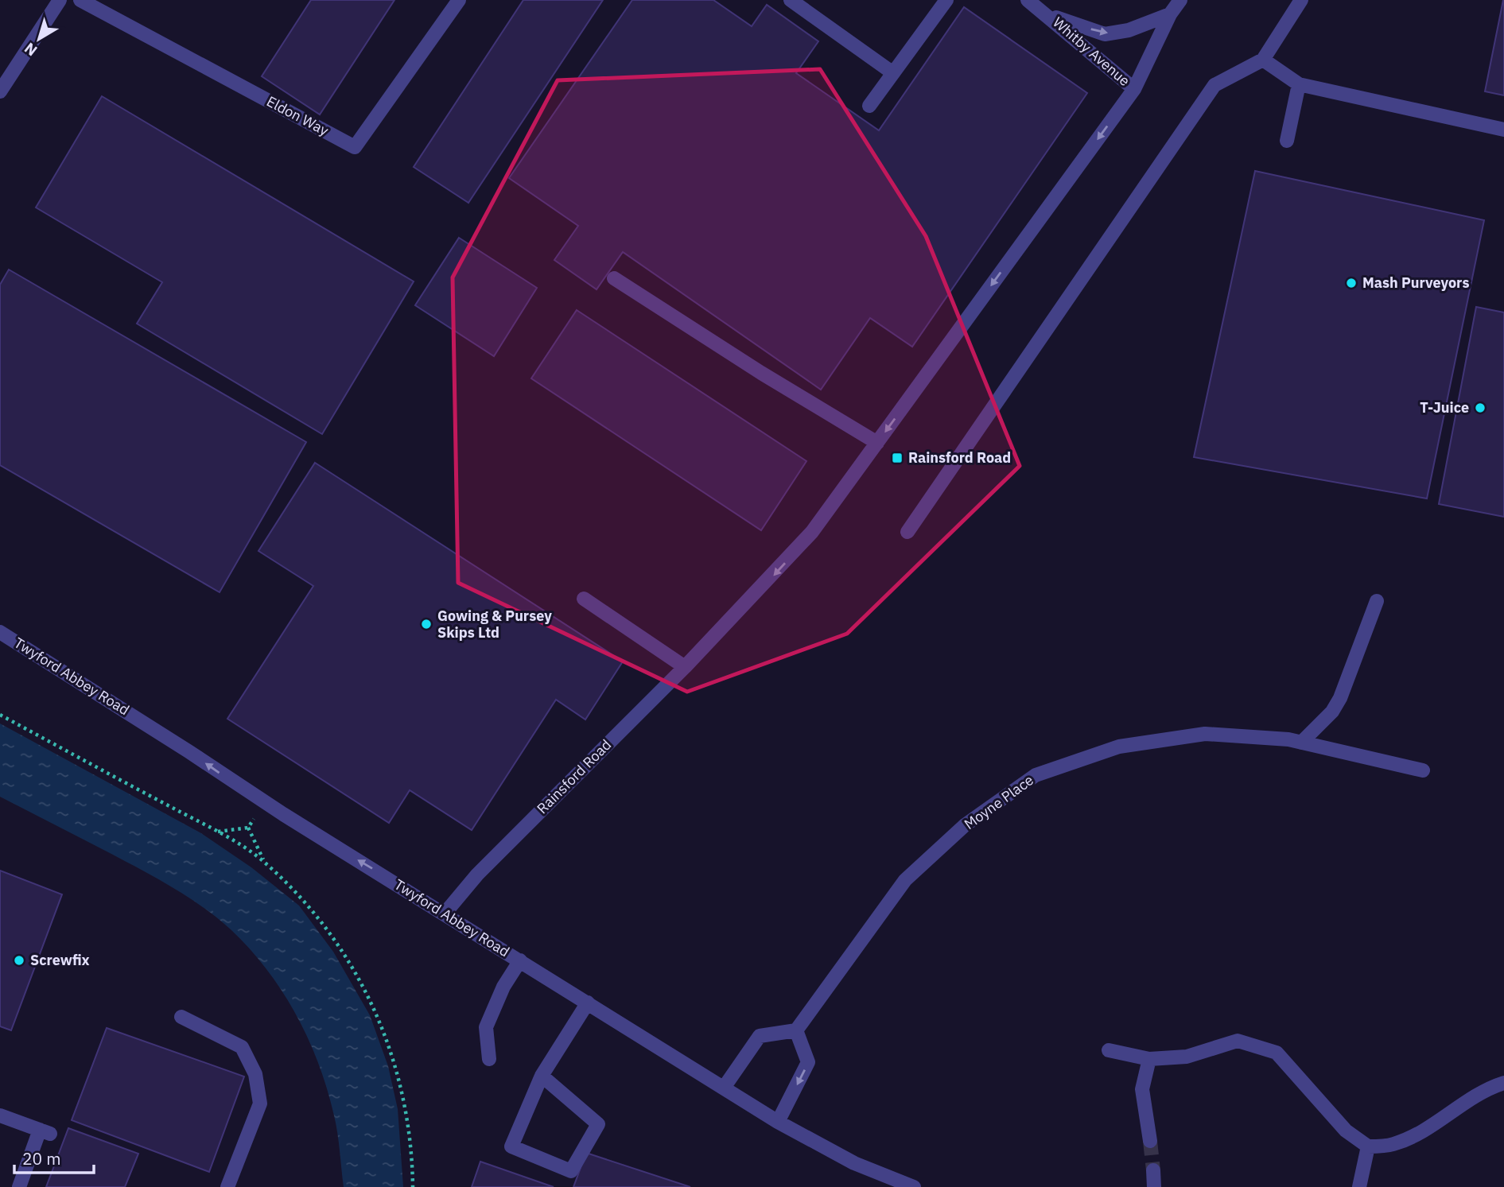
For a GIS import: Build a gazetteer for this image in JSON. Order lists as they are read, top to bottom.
{
  "streets": {
    "street": [
      "Whitby Avenue",
      "Eldon Way",
      "Twyford Abbey Road",
      "Rainsford Road",
      "Moyne Place"
    ]
  },
  "crossings": [
    ["Whitby Avenue", "Rainsford Road"],
    ["Twyford Abbey Road", "Rainsford Road"]
  ],
  "one_way": ["Whitby Avenue", "Twyford Abbey Road"],
  "places": {
    "other": [
      "Mash Purveyors",
      "T-Juice",
      "Gowing & Pursey Skips Ltd",
      "Screwfix"
    ],
    "transit": ["Rainsford Road"]
  },
  "scale_bar": "20 m",
  "north": "bottom left"
}
